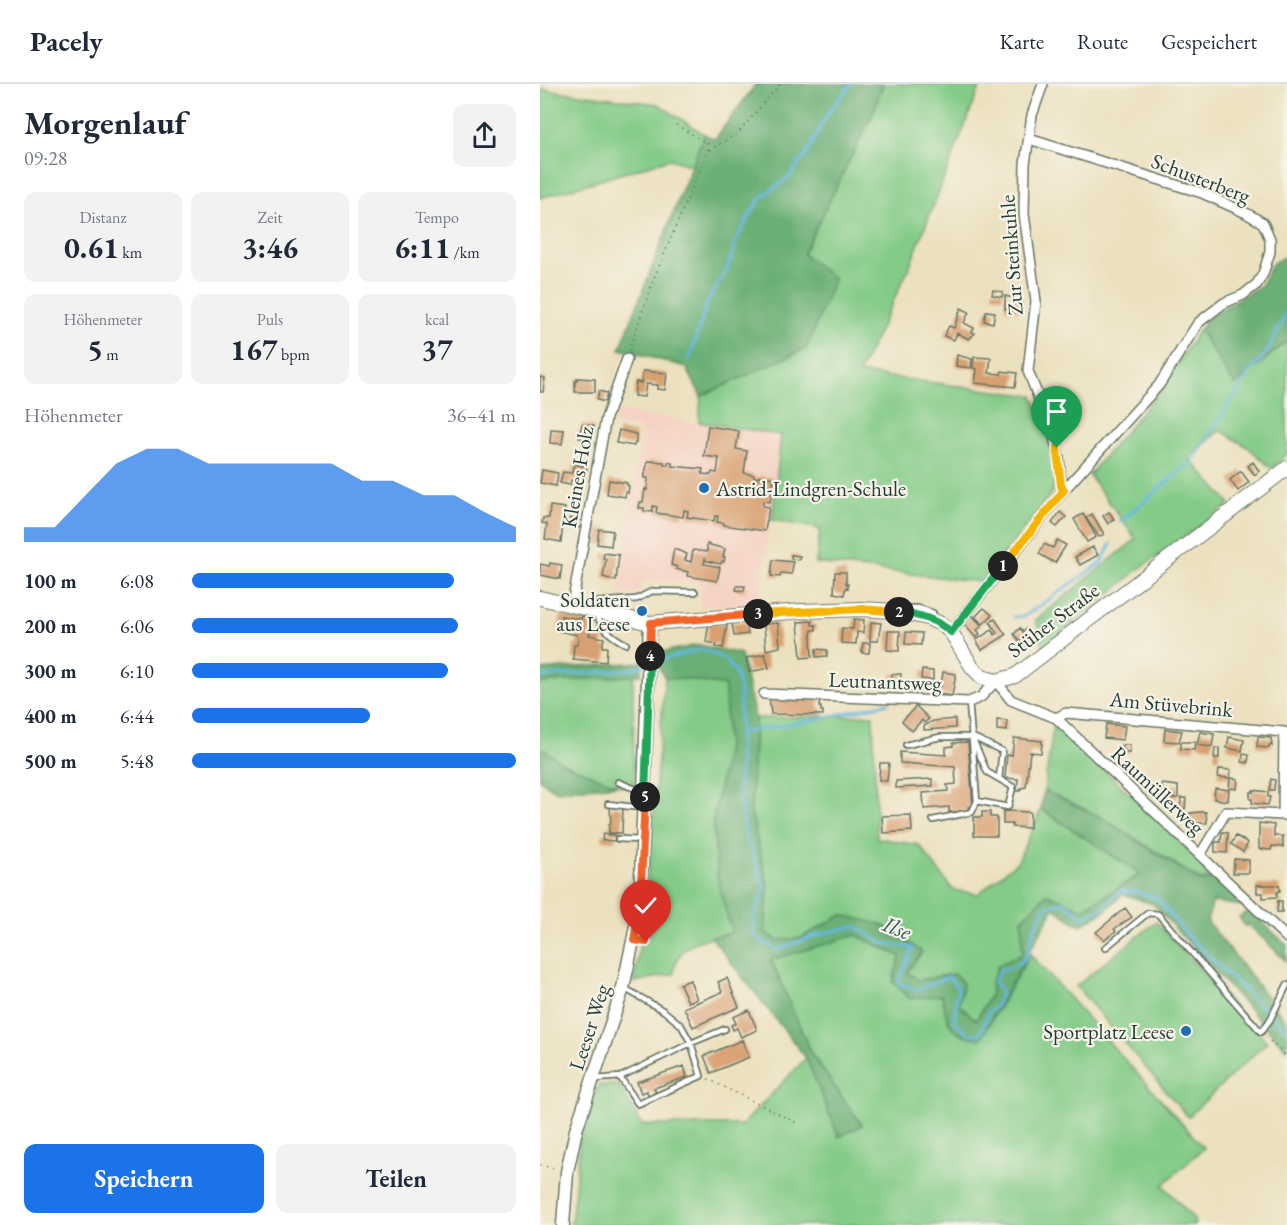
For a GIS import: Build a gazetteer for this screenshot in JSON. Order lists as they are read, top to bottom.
{
  "streets": {
    "main road": ["Stüher Straße"],
    "street": [
      "Schusterberg",
      "Zur Steinkuhle",
      "Kleines Holz",
      "Leutnantsweg",
      "Am Stüvebrink",
      "Raumüllerweg",
      "Leeser Weg"
    ]
  },
  "crossings": [
    ["Schusterberg", "Zur Steinkuhle"],
    ["Stüher Straße", "Leutnantsweg"],
    ["Stüher Straße", "Raumüllerweg"],
    ["Leutnantsweg", "Raumüllerweg"],
    ["Am Stüvebrink", "Raumüllerweg"]
  ],
  "water": ["Ilse"],
  "places": ["Astrid-Lindgren-Schule", "Soldaten aus Leese", "Sportplatz Leese"],
  "page": {
    "header": "Pacely",
    "nav": ["Karte", "Route", "Gespeichert"],
    "heading": ["Morgenlauf", "09:28"],
    "stats": [
      ["Distanz", "0.61 km"],
      ["Zeit", "3:46"],
      ["Tempo", "6:11 /km"],
      ["Höhenmeter", "5 m"],
      ["Puls", "167 bpm"],
      ["kcal", "37"]
    ],
    "chart": ["Höhenmeter", "36–41 m"],
    "pins": [
      "1",
      "2",
      "3",
      "4",
      "5"
    ],
    "list": [
      {
        "name": "100 m",
        "note": "6:08"
      },
      {
        "name": "200 m",
        "note": "6:06"
      },
      {
        "name": "300 m",
        "note": "6:10"
      },
      {
        "name": "400 m",
        "note": "6:44"
      },
      {
        "name": "500 m",
        "note": "5:48"
      }
    ],
    "buttons": ["Speichern", "Teilen"]
  }
}
